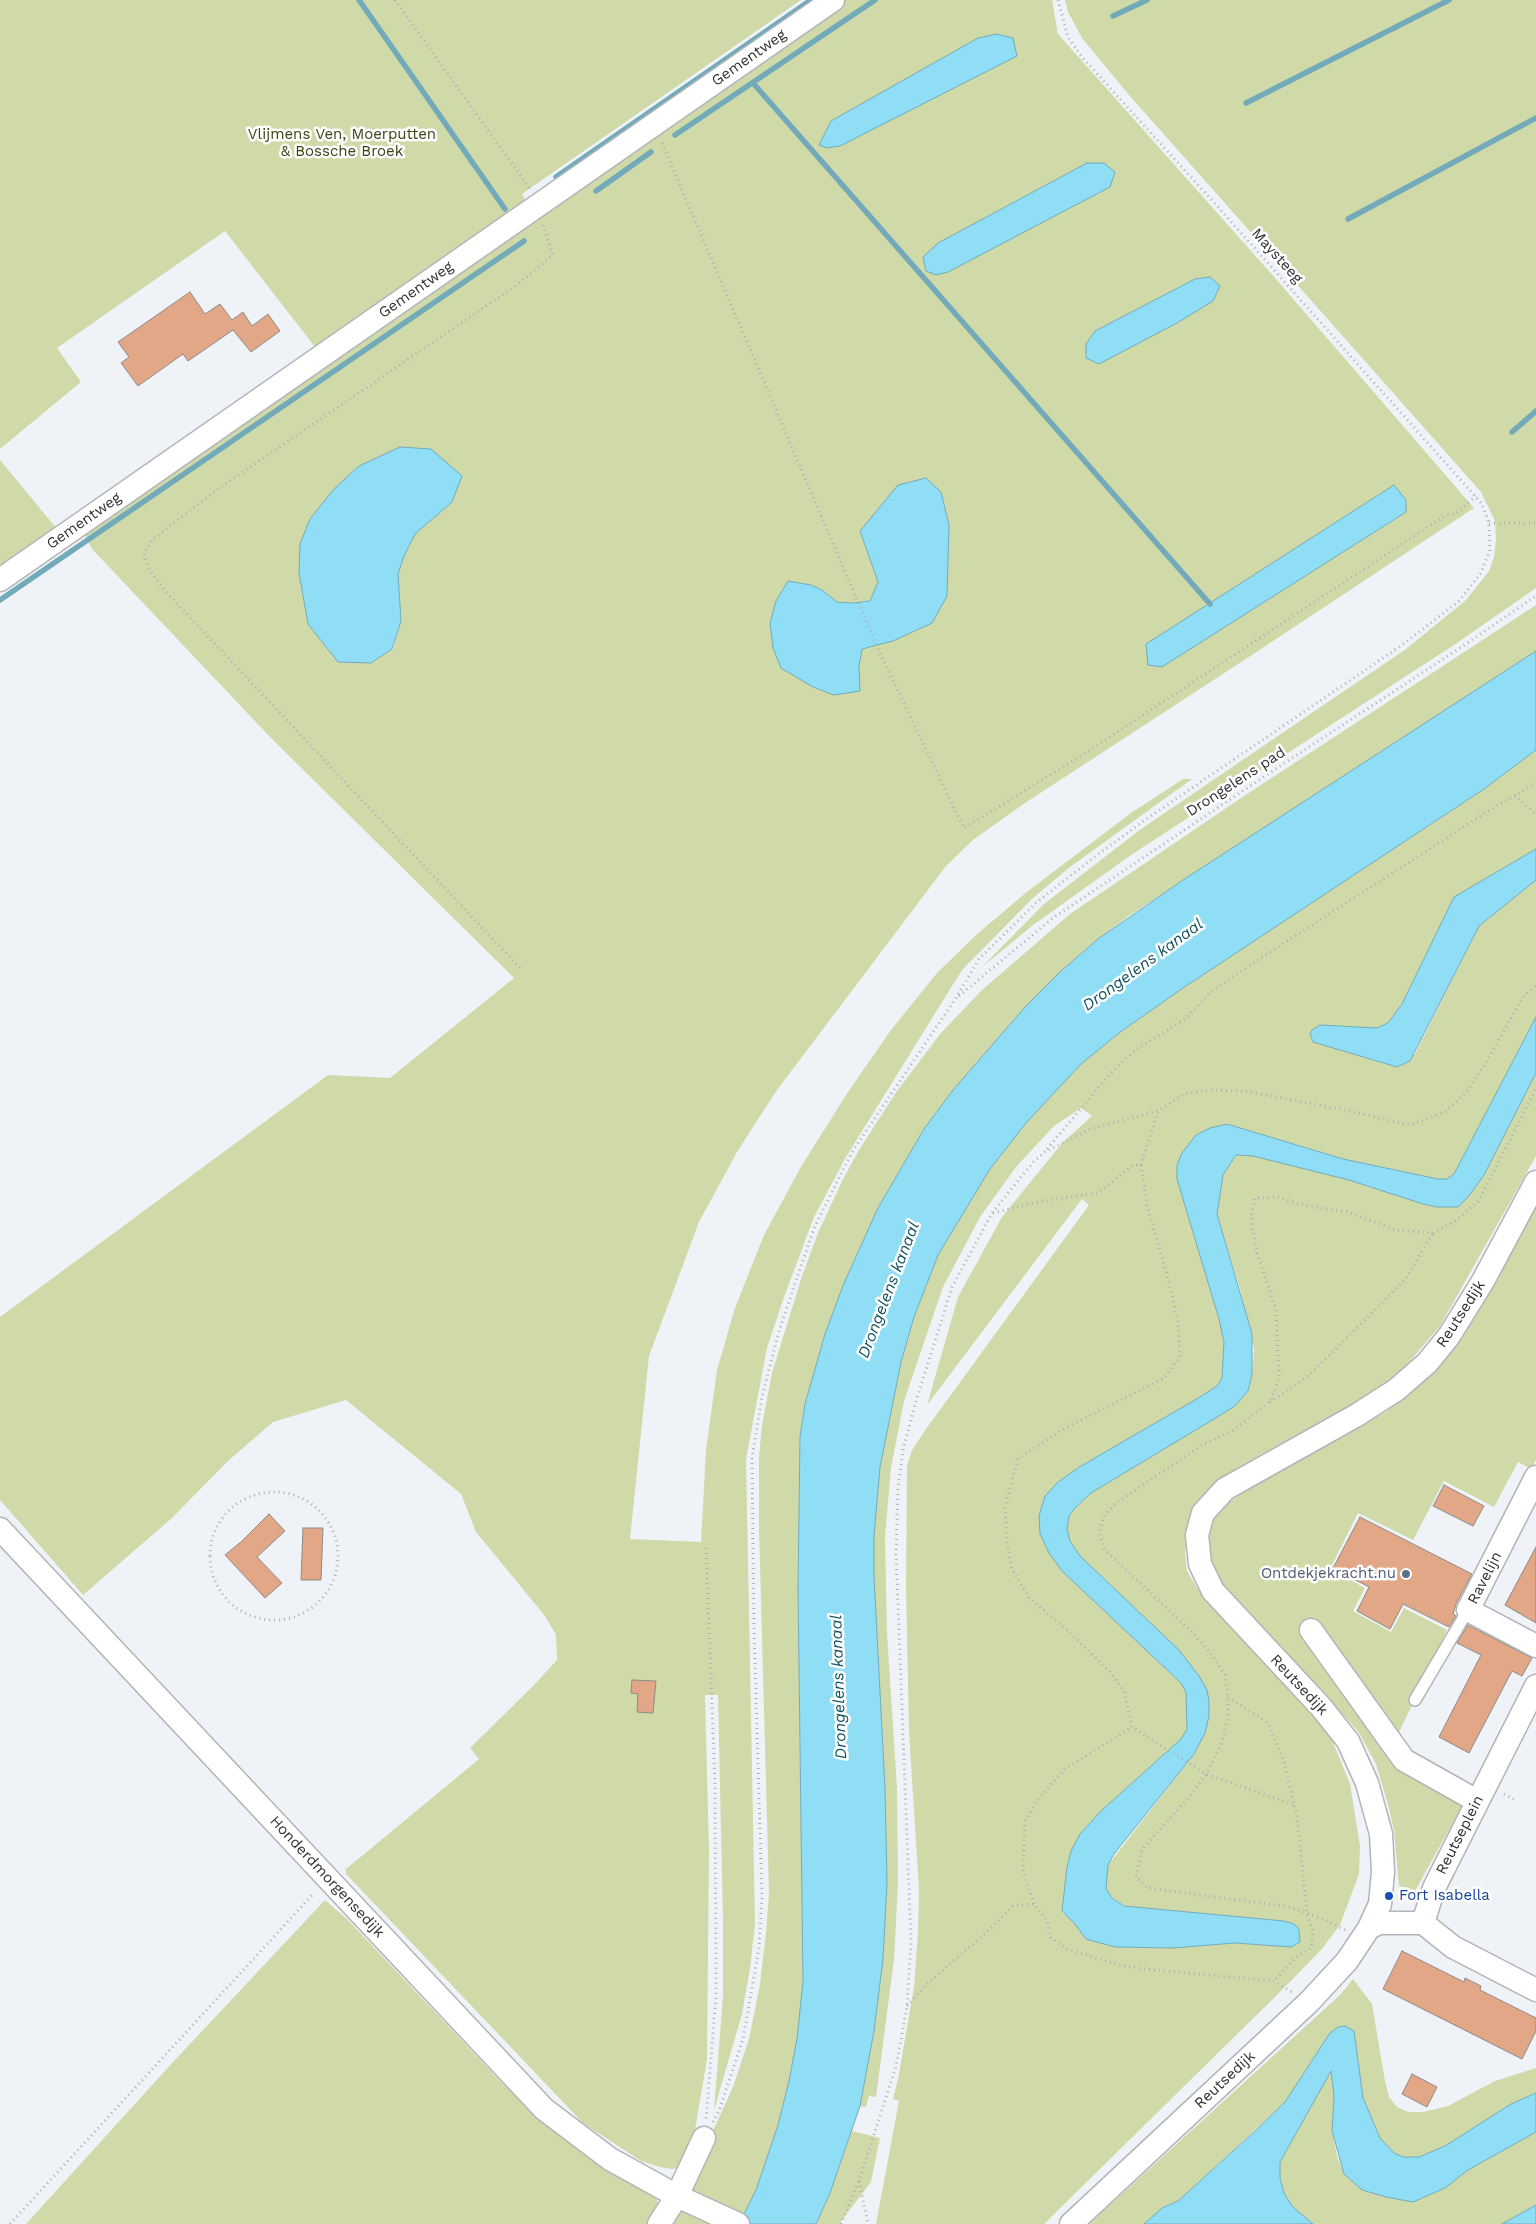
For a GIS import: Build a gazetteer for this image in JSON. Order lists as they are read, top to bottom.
{
  "streets": {
    "street": [
      "Gementweg",
      "Reutsedijk",
      "Ravelijn",
      "Reutseplein",
      "Honderdmorgensedijk"
    ],
    "path": ["Maysteeg", "Drongelens pad"]
  },
  "water": ["Drongelens kanaal"],
  "parks": ["Vlijmens Ven, Moerputten & Bossche Broek"],
  "places": ["Ontdekjekracht.nu", "Fort Isabella"]
}
